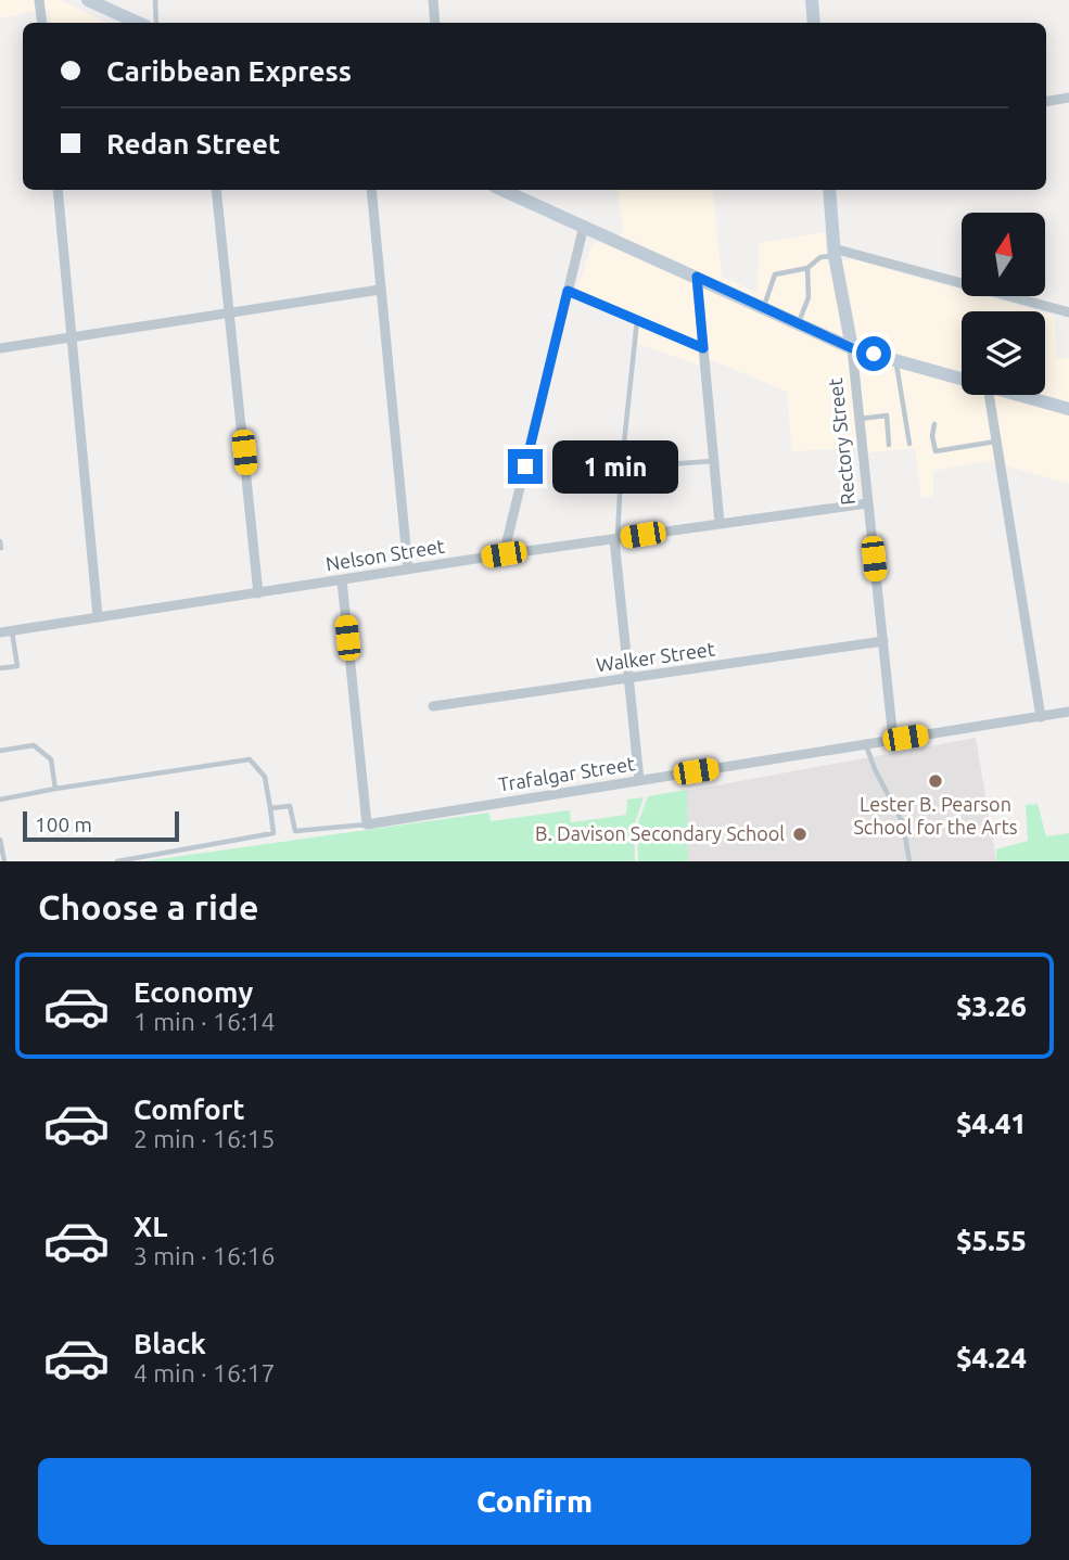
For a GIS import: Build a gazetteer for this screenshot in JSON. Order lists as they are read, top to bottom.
{
  "streets": {
    "main road": ["Rectory Street"],
    "street": ["Nelson Street", "Walker Street", "Trafalgar Street"]
  },
  "crossings": [
    ["Rectory Street", "Nelson Street"],
    ["Rectory Street", "Walker Street"],
    ["Rectory Street", "Trafalgar Street"]
  ],
  "places": ["Lester B. Pearson School for the Arts", "B. Davison Secondary School"],
  "scale_bar": "100 m",
  "north": "top",
  "page": {
    "banner": ["Caribbean Express", "Redan Street"],
    "bubble": "1 min",
    "scale": "100 m",
    "heading": "Choose a ride",
    "list": [
      {
        "name": "Economy",
        "note": "1 min · 16:14",
        "value": "$3.26"
      },
      {
        "name": "Comfort",
        "note": "2 min · 16:15",
        "value": "$4.41"
      },
      {
        "name": "XL",
        "note": "3 min · 16:16",
        "value": "$5.55"
      },
      {
        "name": "Black",
        "note": "4 min · 16:17",
        "value": "$4.24"
      }
    ],
    "buttons": "Confirm"
  }
}
